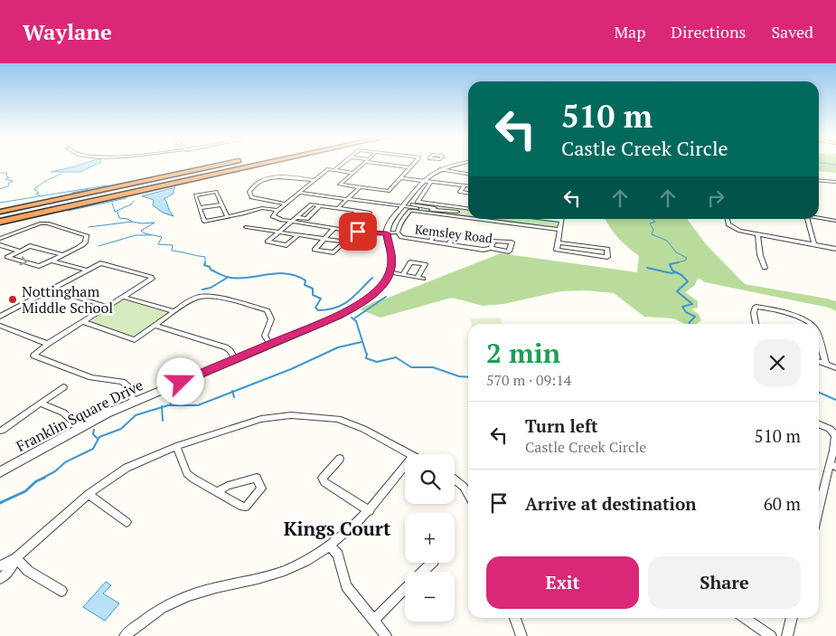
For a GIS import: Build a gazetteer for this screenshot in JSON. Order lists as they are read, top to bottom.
{
  "streets": {
    "street": ["Kemsley Road", "Franklin Square Drive"]
  },
  "districts": ["Kings Court"],
  "places": ["Nottingham Middle School"],
  "page": {
    "header": "Waylane",
    "nav": ["Map", "Directions", "Saved"],
    "turn": ["510 m", "Castle Creek Circle"],
    "heading": ["2 min", "570 m · 09:14"],
    "list": [
      {
        "name": "Turn left",
        "note": "Castle Creek Circle",
        "value": "510 m"
      },
      {
        "name": "Arrive at destination",
        "value": "60 m"
      }
    ],
    "map_buttons": ["+", "−"],
    "buttons": ["Exit", "Share"]
  }
}
